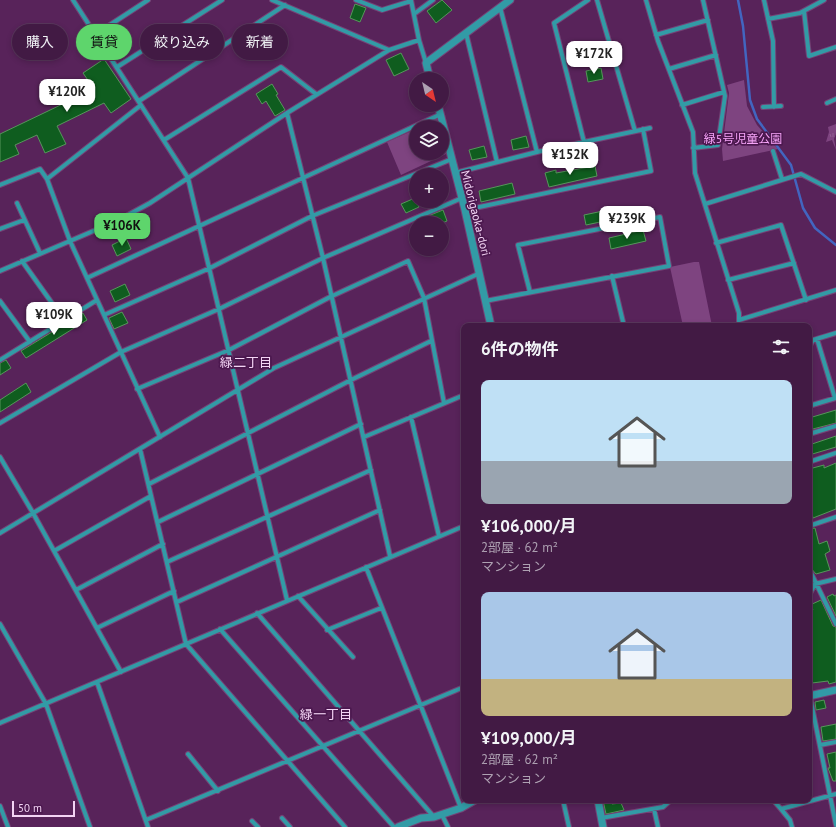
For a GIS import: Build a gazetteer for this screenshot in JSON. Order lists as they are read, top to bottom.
{
  "streets": {
    "street": ["Midorigaoka-dori"]
  },
  "districts": ["緑二丁目", "緑一丁目"],
  "parks": ["緑5号児童公園"],
  "scale_bar": "50 m",
  "north": "bottom right",
  "page": {
    "chip": [
      "購入",
      "賃貸",
      "絞り込み",
      "新着"
    ],
    "price": [
      "¥172K",
      "¥120K",
      "¥152K",
      "¥239K",
      "¥106K",
      "¥109K"
    ],
    "map_buttons": ["+", "−"],
    "heading": "6件の物件",
    "list": [
      {
        "name": "¥106,000/月",
        "note": "2部屋 · 62 m² · マンション"
      },
      {
        "name": "¥109,000/月",
        "note": "2部屋 · 62 m² · マンション"
      }
    ],
    "scale": "50 m"
  }
}
